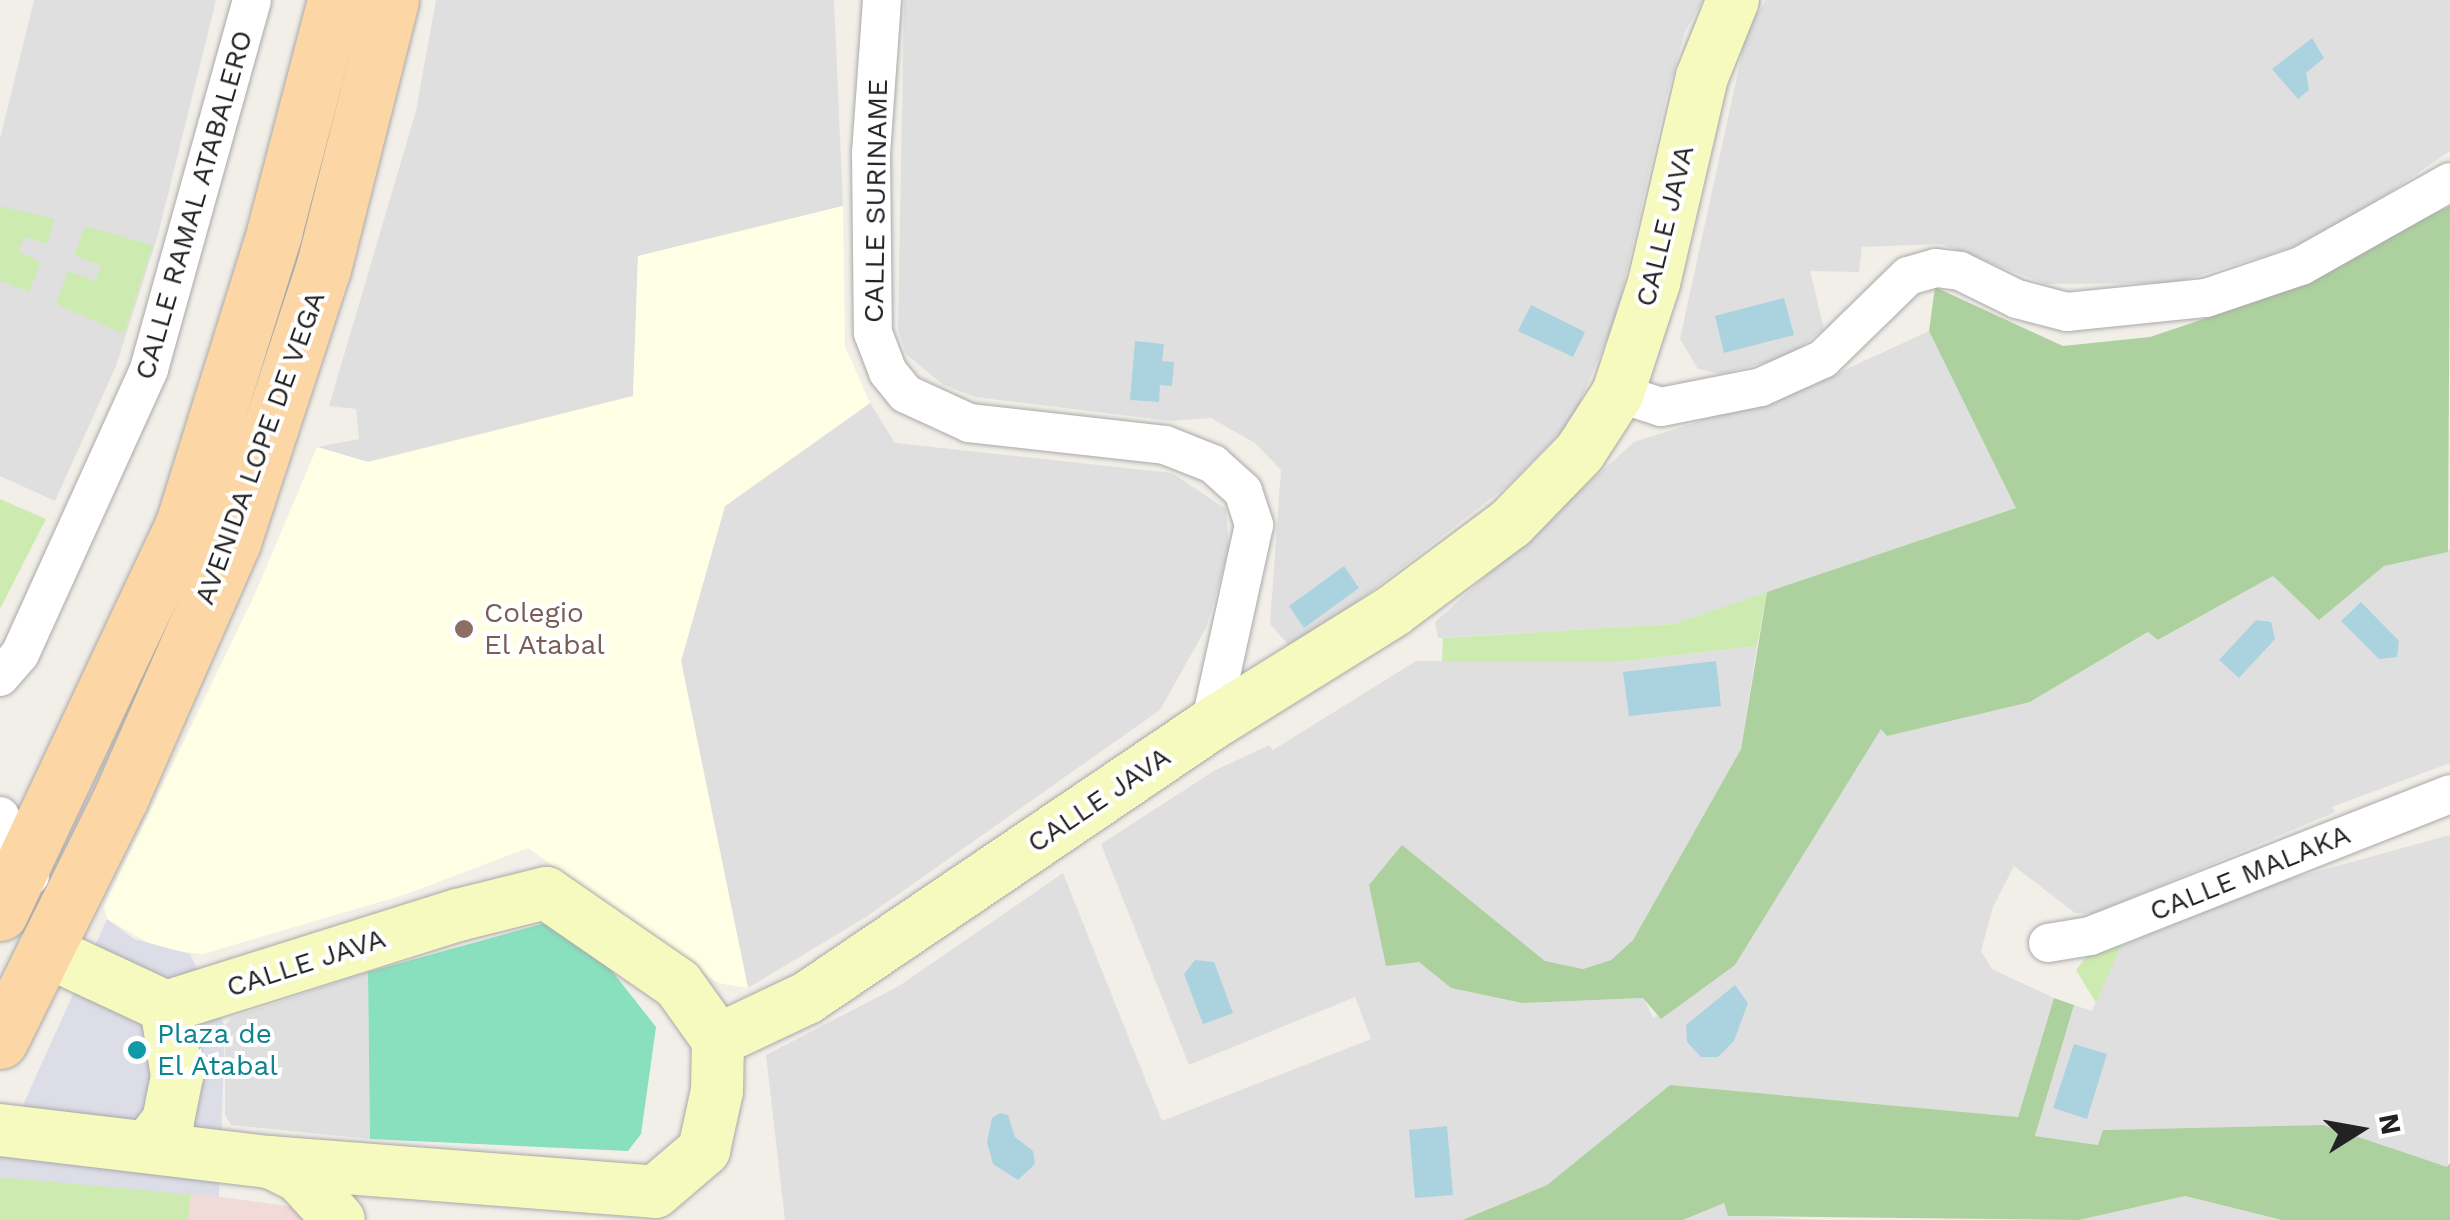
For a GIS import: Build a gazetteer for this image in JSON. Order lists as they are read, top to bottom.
{
  "streets": {
    "main road": ["AVENIDA LOPE DE VEGA"],
    "street": [
      "CALLE SURINAME",
      "CALLE RAMAL ATABALERO",
      "CALLE JAVA",
      "CALLE MALAKA"
    ]
  },
  "crossings": [
    ["CALLE SURINAME", "CALLE JAVA"]
  ],
  "places": ["Colegio El Atabal", "Plaza de El Atabal"],
  "north": "right"
}
